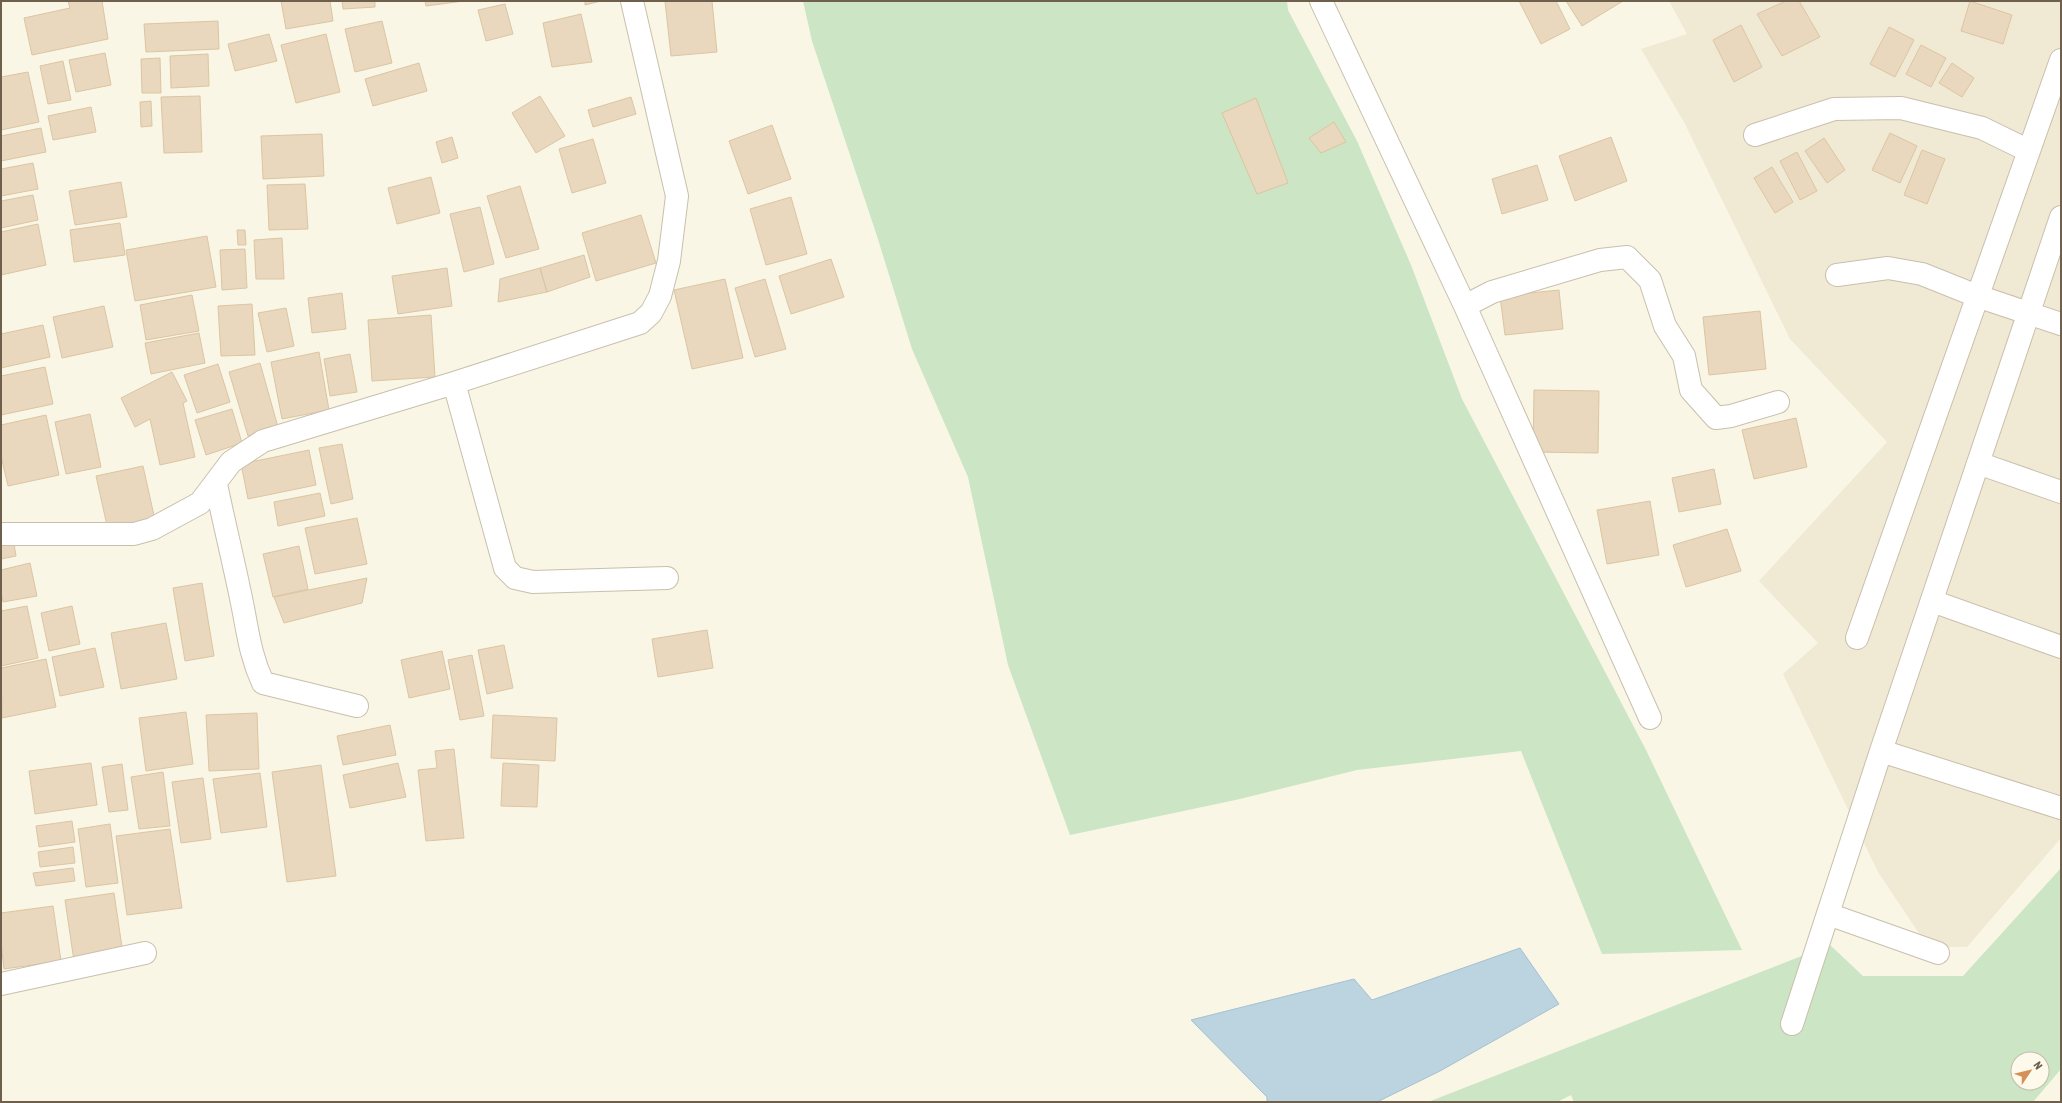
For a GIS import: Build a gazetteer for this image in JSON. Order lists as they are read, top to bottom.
{
  "north": "top right"
}
